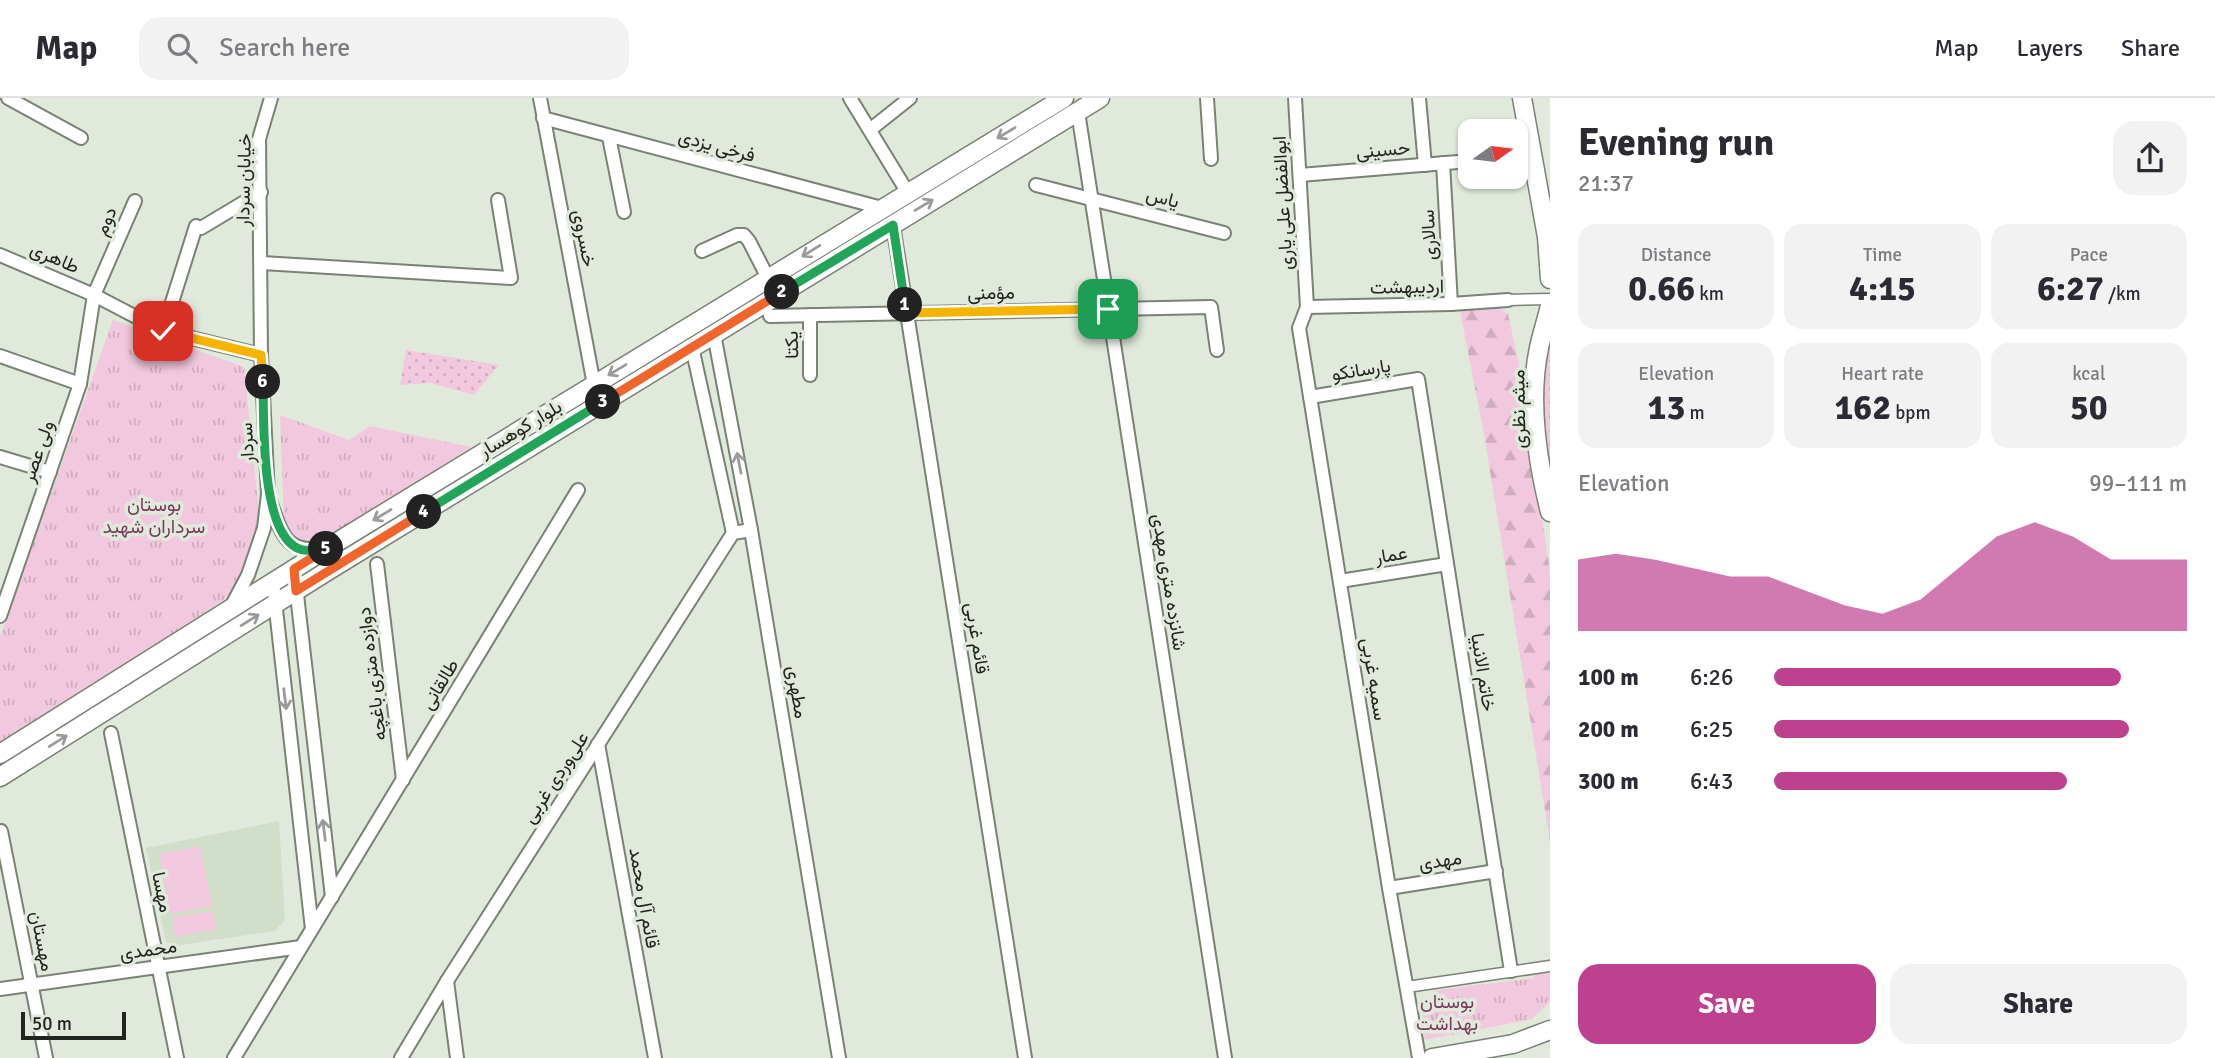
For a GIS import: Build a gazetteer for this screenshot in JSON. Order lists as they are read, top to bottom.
{
  "streets": {
    "main road": ["میثم نظری", "بلوار کوهسار"],
    "street": [
      "فرخی یزدی",
      "حسینی",
      "خیابان سردار",
      "یاس",
      "ابوالفضل علی یاری",
      "دوم",
      "سالاری",
      "خسروی",
      "طاهری",
      "اردیبهشت",
      "مؤمنی",
      "یکتا",
      "پارسانکو",
      "سردار",
      "ولی عصر",
      "عمار",
      "شانزده متری مهدی",
      "قائم غربی",
      "خاتم الانبیا",
      "دوازده متری باغچه",
      "سمیه غربی",
      "طالقانی",
      "مطهری",
      "علی‌وردی غربی",
      "مهدی",
      "مهسا",
      "قائم آل محمد",
      "مهستان",
      "محمدی"
    ]
  },
  "crossings": [
    ["فرخی یزدی", "خسروی"],
    ["فرخی یزدی", "بلوار کوهسار"],
    ["حسینی", "ابوالفضل علی یاری"],
    ["حسینی", "سالاری"],
    ["خیابان سردار", "سردار"],
    ["یاس", "شانزده متری مهدی"],
    ["ابوالفضل علی یاری", "اردیبهشت"],
    ["ابوالفضل علی یاری", "سمیه غربی"],
    ["دوم", "طاهری"],
    ["دوم", "ولی عصر"],
    ["سالاری", "اردیبهشت"],
    ["خسروی", "بلوار کوهسار"],
    ["طاهری", "سردار"],
    ["طاهری", "ولی عصر"],
    ["اردیبهشت", "سمیه غربی"],
    ["مؤمنی", "یکتا"],
    ["مؤمنی", "شانزده متری مهدی"],
    ["مؤمنی", "قائم غربی"],
    ["پارسانکو", "خاتم الانبیا"],
    ["پارسانکو", "سمیه غربی"],
    ["بلوار کوهسار", "سردار"],
    ["بلوار کوهسار", "شانزده متری مهدی"],
    ["بلوار کوهسار", "قائم غربی"],
    ["بلوار کوهسار", "مطهری"],
    ["عمار", "خاتم الانبیا"],
    ["عمار", "سمیه غربی"],
    ["خاتم الانبیا", "مهدی"],
    ["دوازده متری باغچه", "طالقانی"],
    ["سمیه غربی", "مهدی"],
    ["طالقانی", "محمدی"],
    ["علی‌وردی غربی", "قائم آل محمد"],
    ["مهسا", "محمدی"],
    ["مهستان", "محمدی"]
  ],
  "parks": ["بوستان سرداران شهید", "بوستان بهداشت"],
  "scale_bar": "50 m",
  "north": "right",
  "page": {
    "header": "Map",
    "search": "Search here",
    "nav": ["Map", "Layers", "Share"],
    "heading": ["Evening run", "21:37"],
    "stats": [
      ["Distance", "0.66 km"],
      ["Time", "4:15"],
      ["Pace", "6:27 /km"],
      ["Elevation", "13 m"],
      ["Heart rate", "162 bpm"],
      ["kcal", "50"]
    ],
    "pins": [
      "2",
      "1",
      "6",
      "3",
      "4",
      "5"
    ],
    "chart": ["Elevation", "99–111 m"],
    "list": [
      {
        "name": "100 m",
        "note": "6:26"
      },
      {
        "name": "200 m",
        "note": "6:25"
      },
      {
        "name": "300 m",
        "note": "6:43"
      }
    ],
    "buttons": ["Save", "Share"],
    "scale": "50 m"
  }
}
